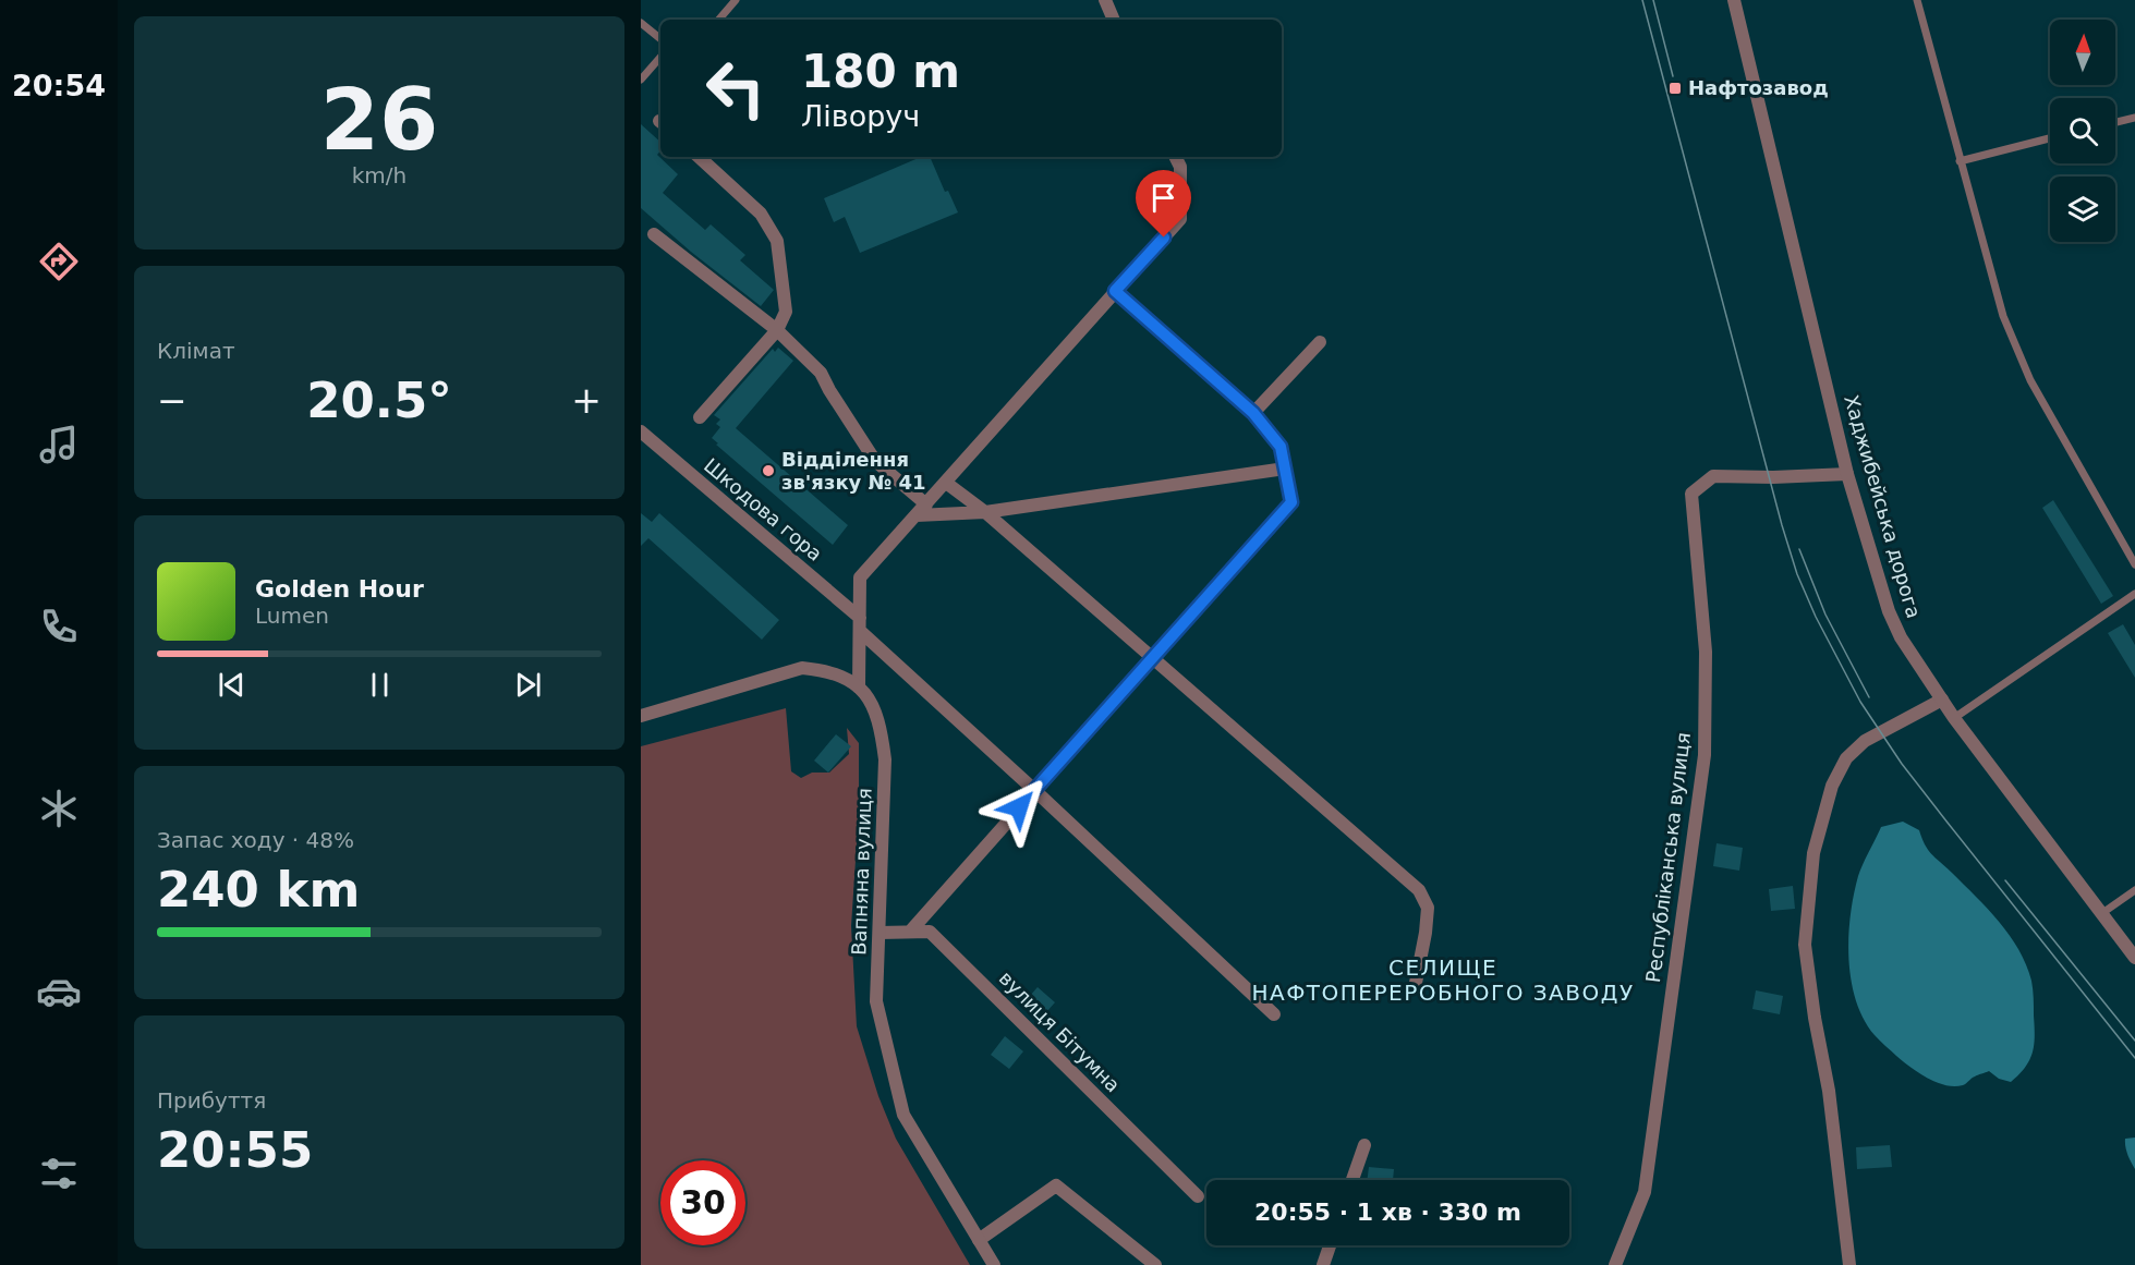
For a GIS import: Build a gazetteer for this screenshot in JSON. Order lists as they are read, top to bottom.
{
  "streets": {
    "street": [
      "Хаджибейська дорога",
      "Шкодова гора",
      "Республіканська вулиця",
      "Вапняна вулиця",
      "вулиця Бітумна"
    ]
  },
  "crossings": [
    ["Хаджибейська дорога", "Республіканська вулиця"],
    ["Вапняна вулиця", "вулиця Бітумна"]
  ],
  "districts": ["СЕЛИЩЕ НАФТОПЕРЕРОБНОГО ЗАВОДУ"],
  "places": {
    "transit": ["Нафтозавод"],
    "other": ["Відділення зв'язку № 41"]
  },
  "north": "top",
  "page": {
    "tabs": "20:54",
    "tile": [
      ["26", "km/h"],
      "Клімат",
      ["Запас ходу · 48%", "240 km"],
      ["Прибуття", "20:55"]
    ],
    "turn": ["180 m", "Ліворуч"],
    "heat": ["−", "20.5°", "+"],
    "song": ["Golden Hour", "Lumen"],
    "limit": "30",
    "trip": "20:55 · 1 хв · 330 m"
  }
}
